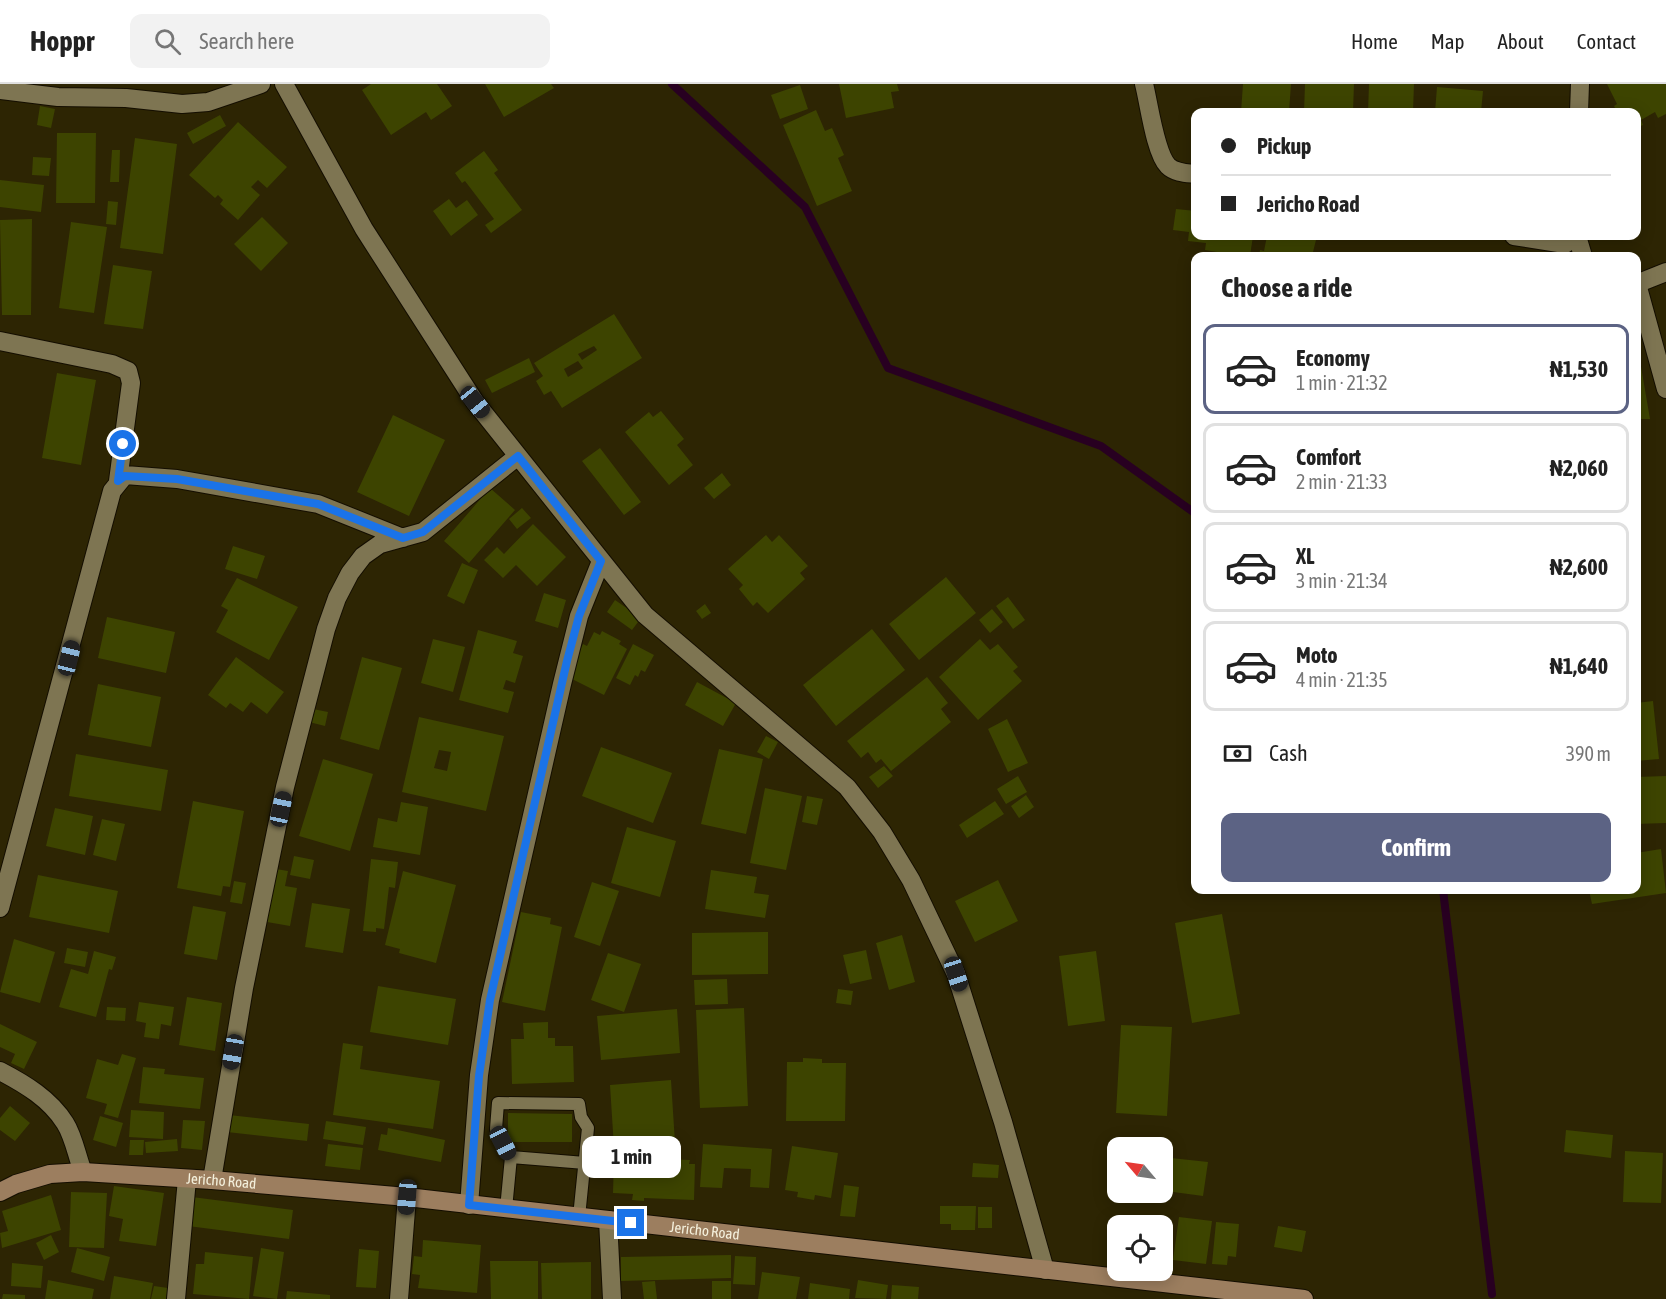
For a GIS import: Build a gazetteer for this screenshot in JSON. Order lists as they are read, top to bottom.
{
  "streets": {
    "street": ["Jericho Road"]
  },
  "north": "top left",
  "page": {
    "header": "Hoppr",
    "search": "Search here",
    "nav": [
      "Home",
      "Map",
      "About",
      "Contact"
    ],
    "banner": ["Pickup", "Jericho Road"],
    "heading": "Choose a ride",
    "list": [
      {
        "name": "Economy",
        "note": "1 min · 21:32",
        "value": "₦1,530"
      },
      {
        "name": "Comfort",
        "note": "2 min · 21:33",
        "value": "₦2,060"
      },
      {
        "name": "XL",
        "note": "3 min · 21:34",
        "value": "₦2,600"
      },
      {
        "name": "Moto",
        "note": "4 min · 21:35",
        "value": "₦1,640"
      }
    ],
    "pay": ["Cash", "390 m"],
    "buttons": "Confirm",
    "bubble": "1 min"
  }
}
